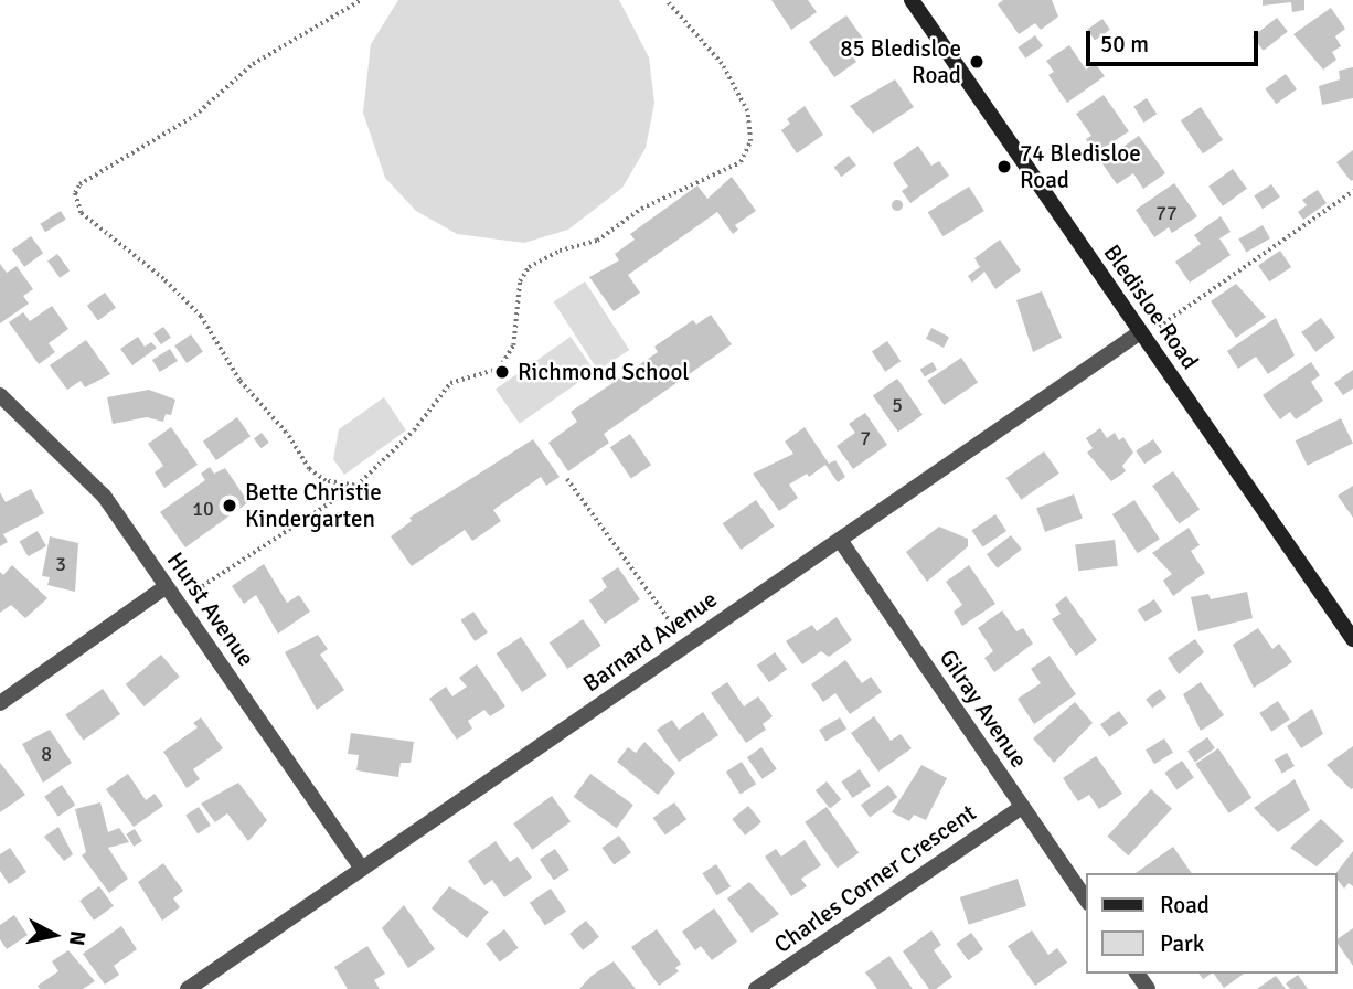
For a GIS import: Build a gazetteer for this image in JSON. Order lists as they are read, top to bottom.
{
  "streets": {
    "street": [
      "Bledisloe Road",
      "Hurst Avenue",
      "Barnard Avenue",
      "Gilray Avenue",
      "Charles Corner Crescent"
    ]
  },
  "crossings": [
    ["Bledisloe Road", "Barnard Avenue"],
    ["Hurst Avenue", "Barnard Avenue"],
    ["Barnard Avenue", "Gilray Avenue"],
    ["Gilray Avenue", "Charles Corner Crescent"]
  ],
  "places": [
    "85 Bledisloe Road",
    "74 Bledisloe Road",
    "Richmond School",
    "Bette Christie Kindergarten"
  ],
  "house_numbers": [
    "77",
    "5",
    "7",
    "10",
    "3",
    "8"
  ],
  "legend": ["Road", "Park"],
  "scale_bar": "50 m",
  "north": "right"
}
